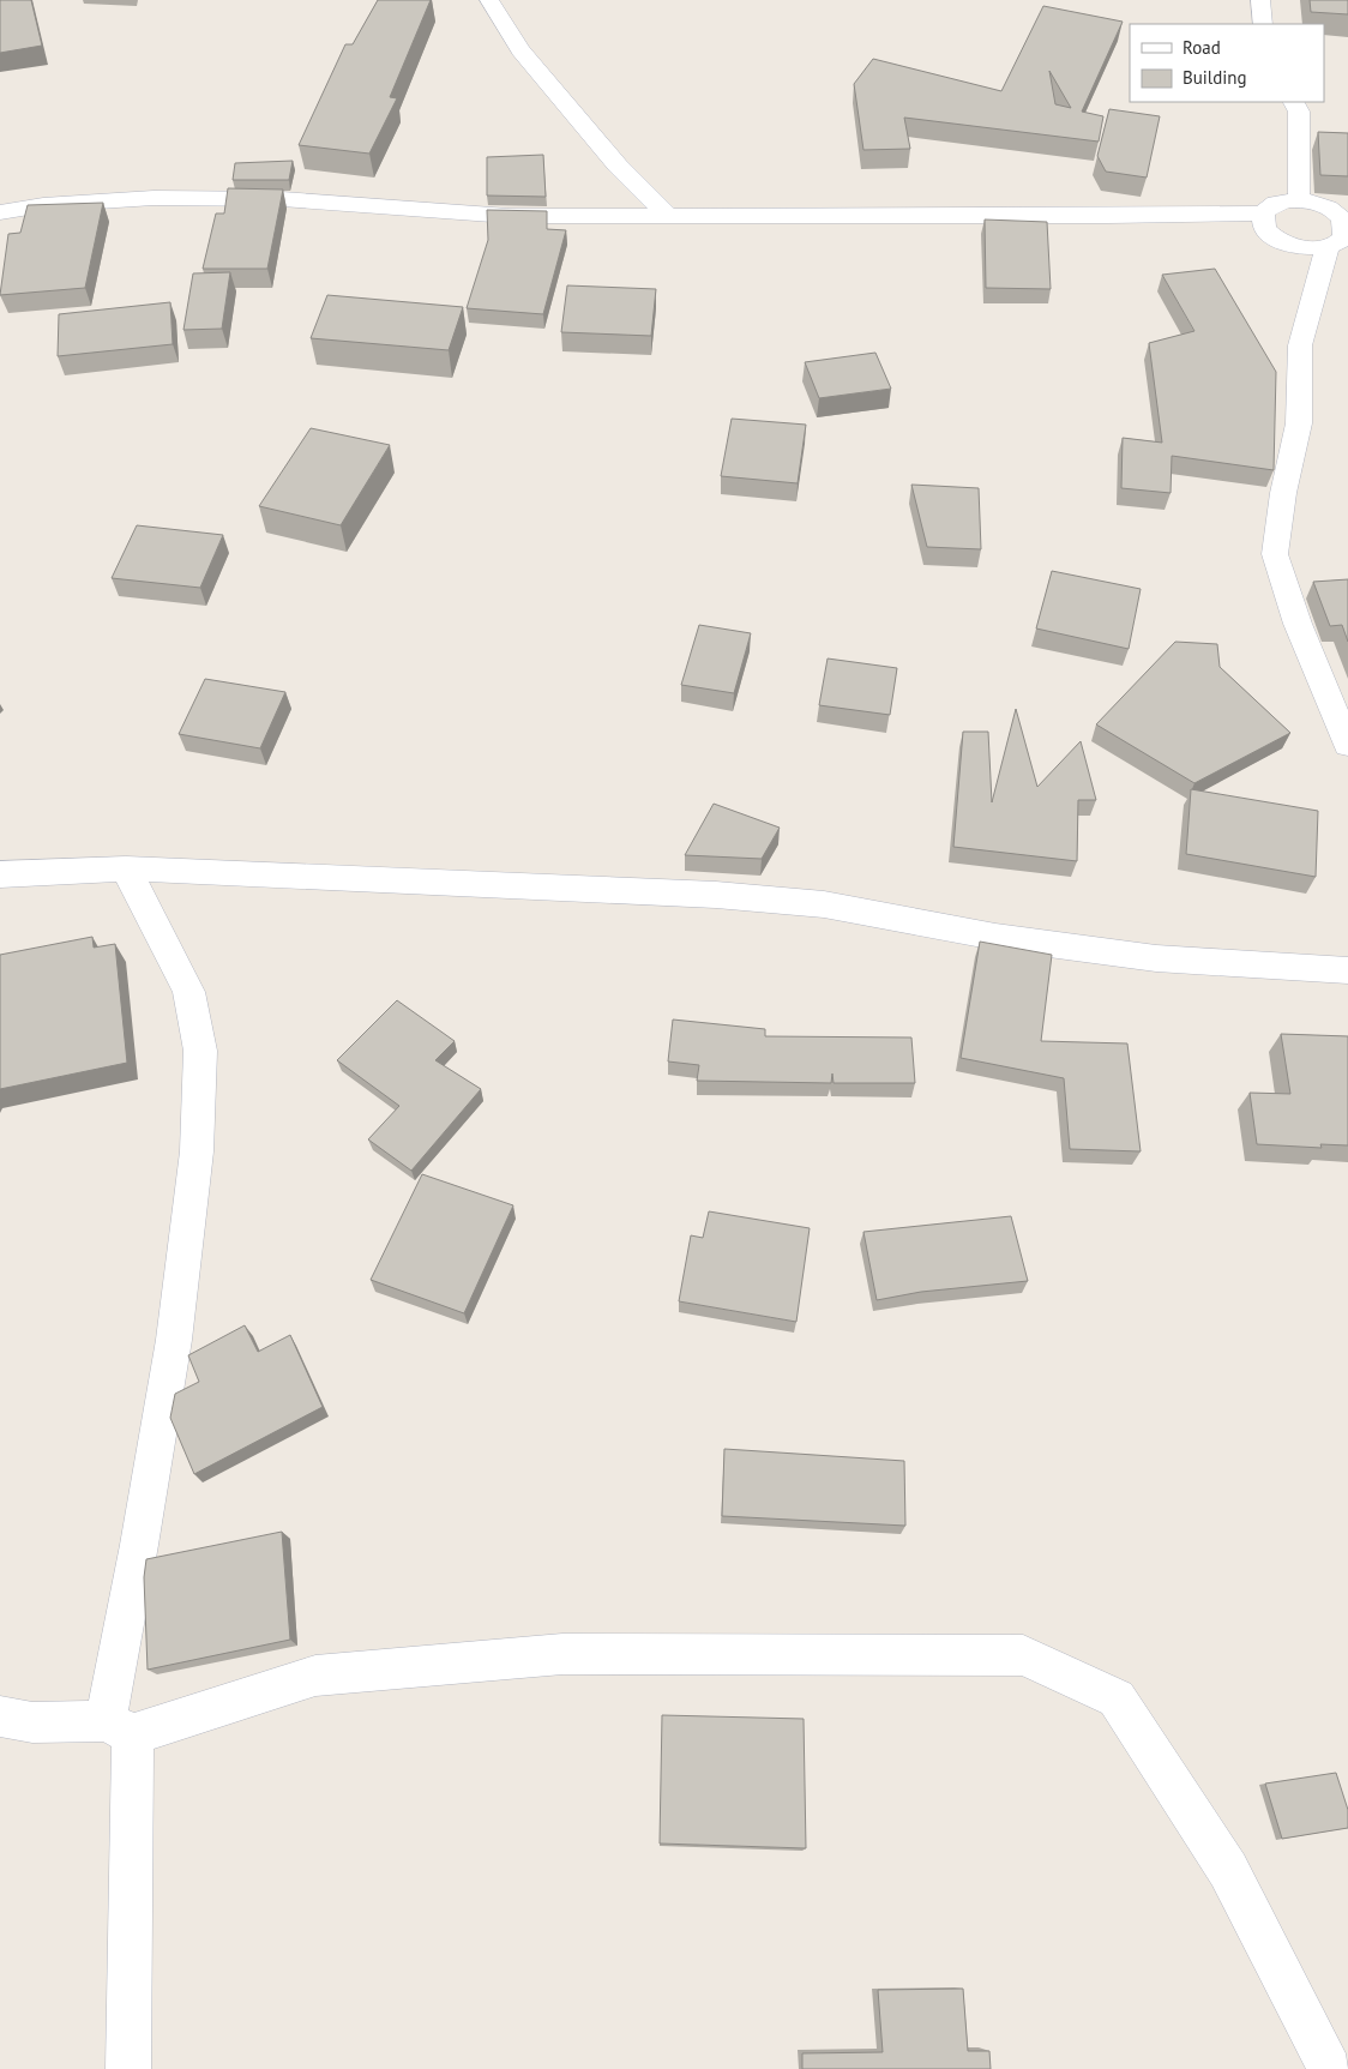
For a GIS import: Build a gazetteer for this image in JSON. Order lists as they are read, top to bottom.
{
  "legend": ["Road", "Building"]
}
